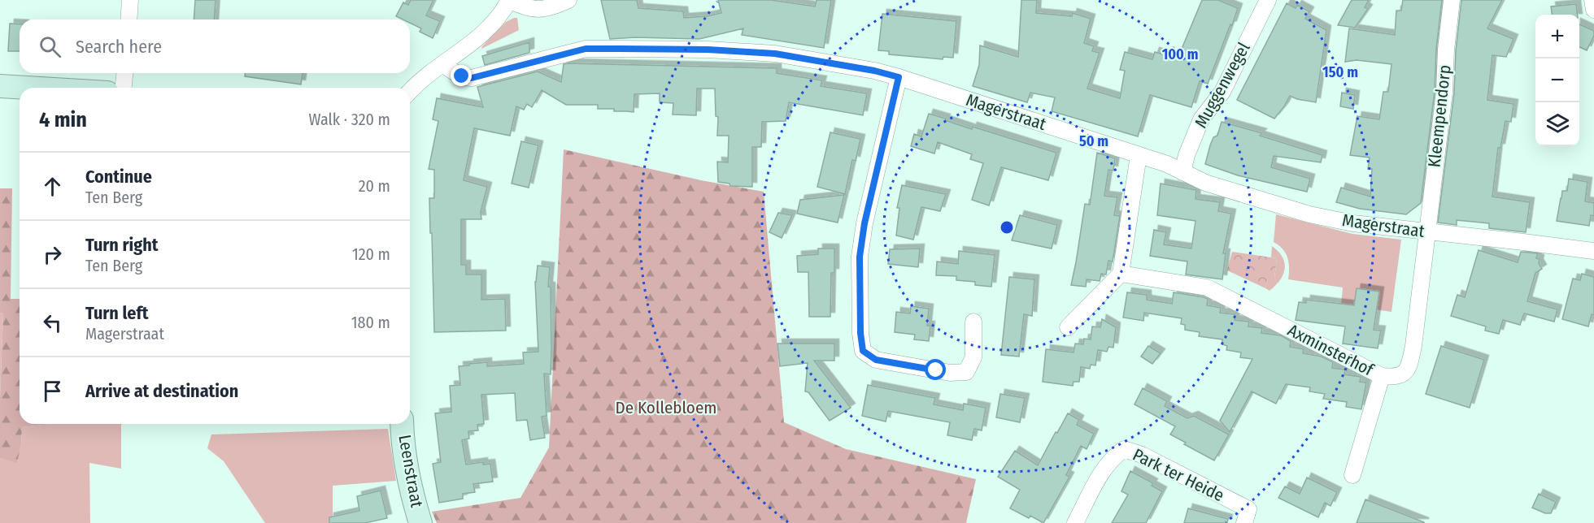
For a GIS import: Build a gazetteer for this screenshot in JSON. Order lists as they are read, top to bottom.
{
  "streets": {
    "street": [
      "Muggenwegel",
      "Magerstraat",
      "Kleempendorp",
      "Axminsterhof",
      "Leenstraat",
      "Park ter Heide"
    ]
  },
  "crossings": [
    ["Muggenwegel", "Magerstraat"],
    ["Magerstraat", "Kleempendorp"],
    ["Magerstraat", "Axminsterhof"],
    ["Kleempendorp", "Axminsterhof"]
  ],
  "parks": ["De Kollebloem"],
  "page": {
    "map_buttons": ["+", "−"],
    "search": "Search here",
    "heading": ["4 min", "Walk · 320 m"],
    "list": [
      ["Continue", "Ten Berg", "20 m"],
      ["Turn right", "Ten Berg", "120 m"],
      ["Turn left", "Magerstraat", "180 m"],
      "Arrive at destination"
    ]
  },
  "rings": ["100 m", "150 m", "50 m"]
}
